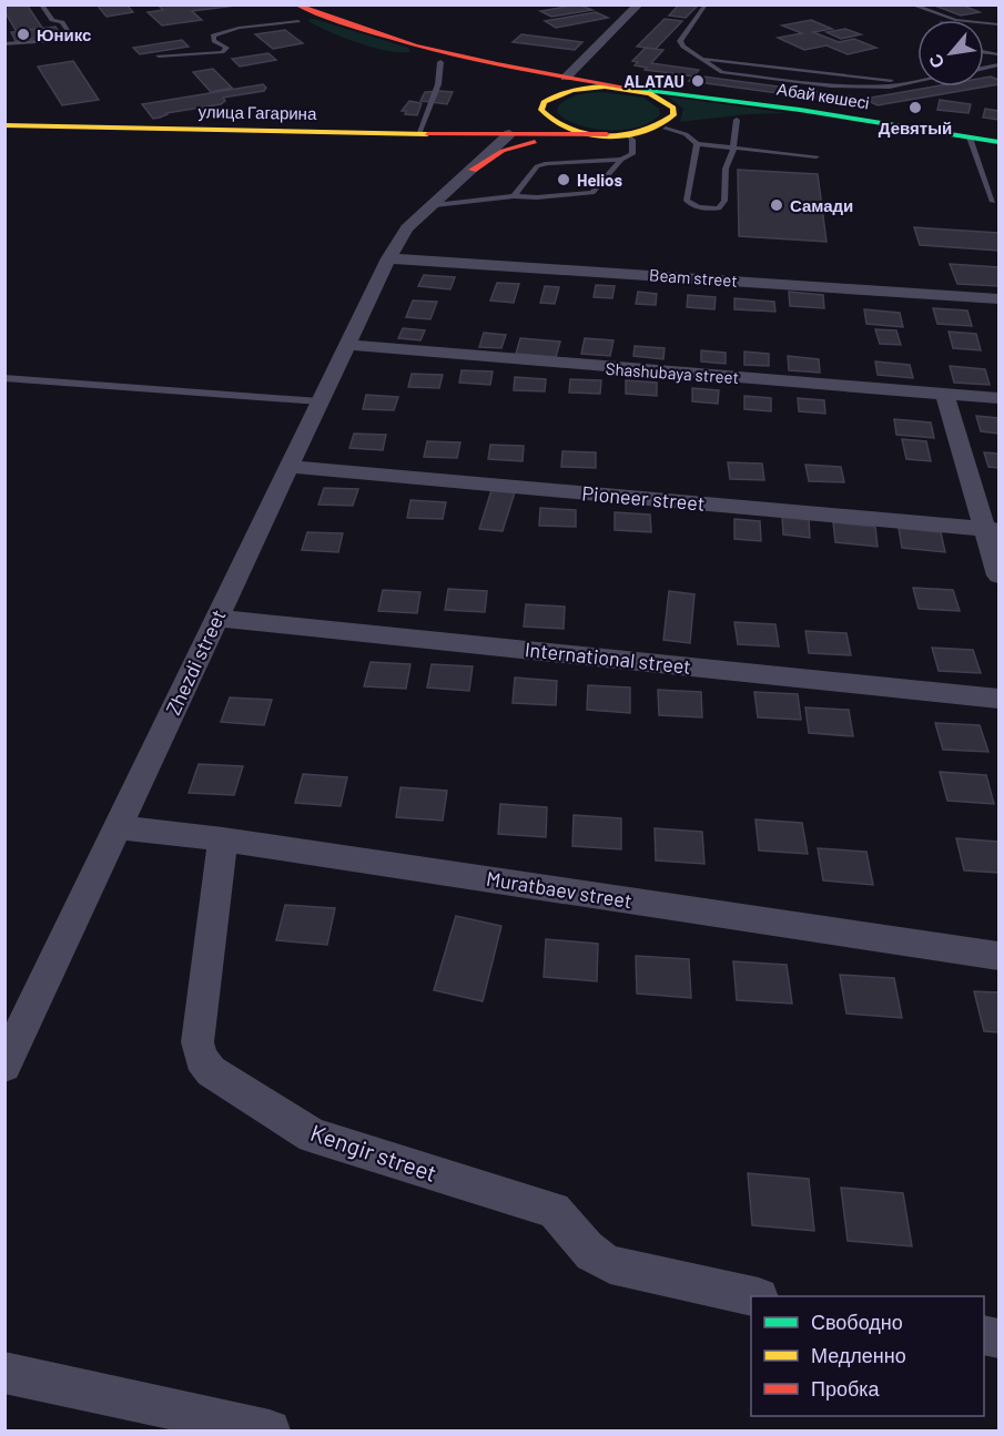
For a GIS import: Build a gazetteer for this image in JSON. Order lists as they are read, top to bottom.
{
  "streets": {
    "main road": ["Абай көшесі", "улица Гагарина"],
    "street": [
      "Beam street",
      "Shashubaya street",
      "Pioneer street",
      "International street",
      "Zhezdi street",
      "Muratbaev street",
      "Kengir street"
    ]
  },
  "crossings": [
    ["улица Гагарина", "Zhezdi street"],
    ["Beam street", "Zhezdi street"],
    ["Shashubaya street", "Zhezdi street"],
    ["Pioneer street", "Zhezdi street"],
    ["International street", "Zhezdi street"],
    ["Zhezdi street", "Muratbaev street"],
    ["Muratbaev street", "Kengir street"]
  ],
  "places": [
    "Юникс",
    "ALATAU",
    "Девятый",
    "Helios",
    "Самади"
  ],
  "legend": ["Свободно", "Медленно", "Пробка"],
  "north": "bottom left"
}
